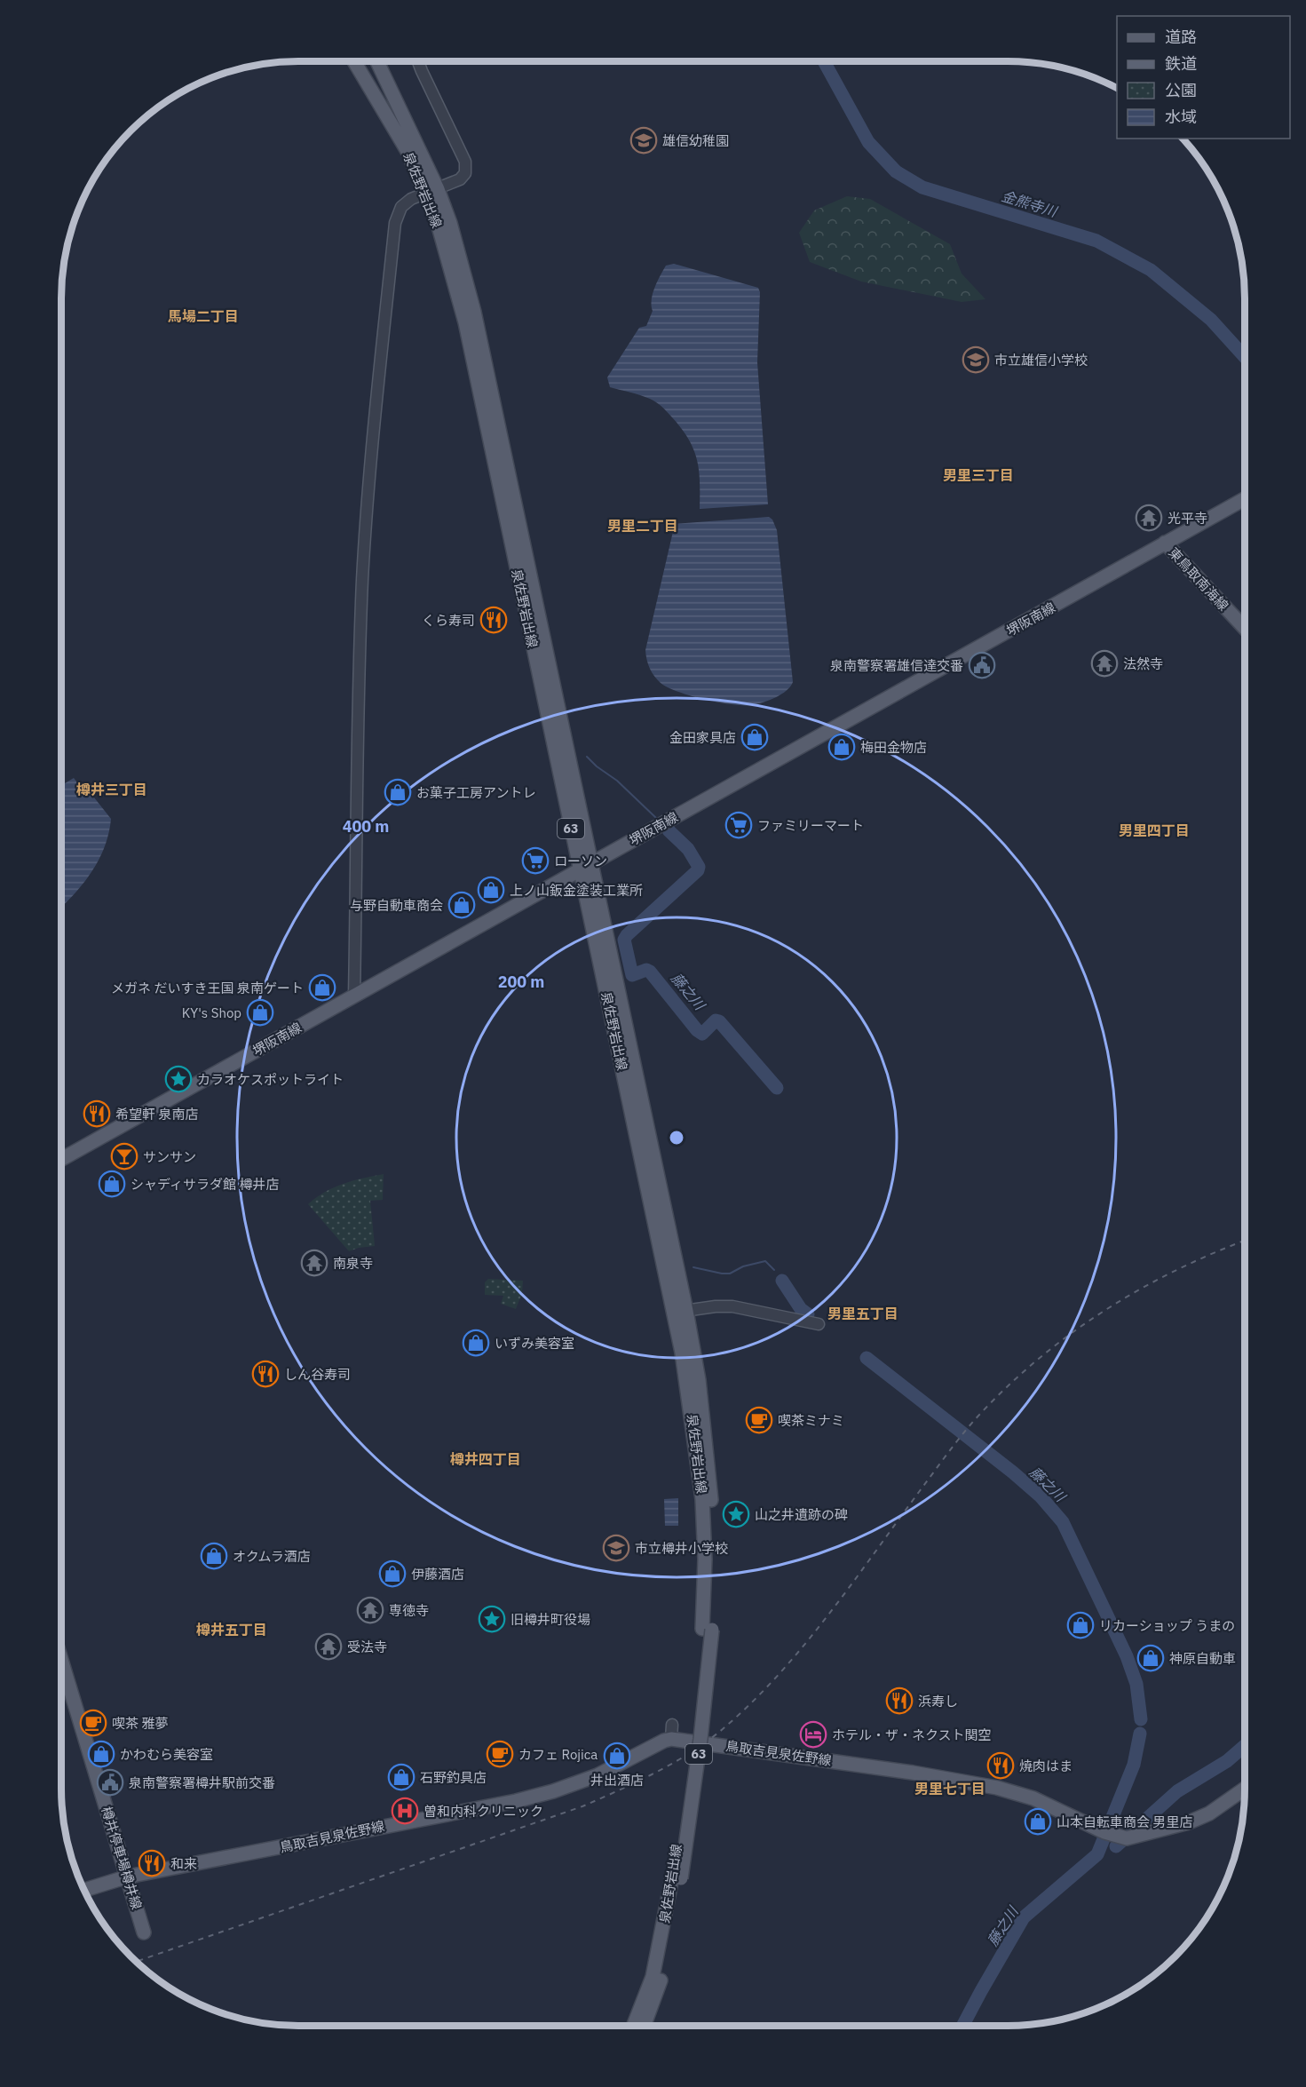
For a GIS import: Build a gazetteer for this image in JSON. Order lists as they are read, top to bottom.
{
  "streets": {
    "main road": [
      "泉佐野岩出線",
      "東鳥取南海線",
      "堺阪南線",
      "63",
      "鳥取吉見泉佐野線",
      "樽井停車場樽井線"
    ]
  },
  "crossings": [
    ["泉佐野岩出線", "堺阪南線"],
    ["東鳥取南海線", "堺阪南線"],
    ["鳥取吉見泉佐野線", "樽井停車場樽井線"]
  ],
  "districts": [
    "馬場二丁目",
    "男里三丁目",
    "男里二丁目",
    "樽井三丁目",
    "男里四丁目",
    "男里五丁目",
    "樽井四丁目",
    "樽井五丁目",
    "男里七丁目"
  ],
  "water": ["金熊寺川", "藤之川"],
  "places": {
    "school or university": ["雄信幼稚園", "市立雄信小学校", "市立樽井小学校"],
    "temple": [
      "光平寺",
      "法然寺",
      "南泉寺",
      "専徳寺",
      "受法寺"
    ],
    "restaurant": [
      "くら寿司",
      "希望軒 泉南店",
      "しん谷寿司",
      "浜寿し",
      "焼肉はま",
      "和来"
    ],
    "public building": ["泉南警察署雄信達交番", "泉南警察署樽井駅前交番"],
    "shop": [
      "金田家具店",
      "梅田金物店",
      "お菓子工房アントレ",
      "上ノ山鈑金塗装工業所",
      "与野自動車商会",
      "メガネ だいすき王国 泉南ゲート",
      "KY's Shop",
      "シャディサラダ館 樽井店",
      "いずみ美容室",
      "オクムラ酒店",
      "伊藤酒店",
      "リカーショップ うまの",
      "神原自動車",
      "かわむら美容室",
      "井出酒店",
      "石野釣具店",
      "山本自転車商会 男里店"
    ],
    "supermarket": ["ファミリーマート", "ローソン"],
    "place": ["カラオケスポットライト", "山之井遺跡の碑", "旧樽井町役場"],
    "bar": ["サンサン"],
    "cafe": ["喫茶ミナミ", "喫茶 雅夢", "カフェ Rojica"],
    "hotel": ["ホテル・ザ・ネクスト関空"],
    "hospital": ["曽和内科クリニック"]
  },
  "legend": [
    "道路",
    "鉄道",
    "公園",
    "水域"
  ],
  "rings": ["400 m", "200 m"]
}
